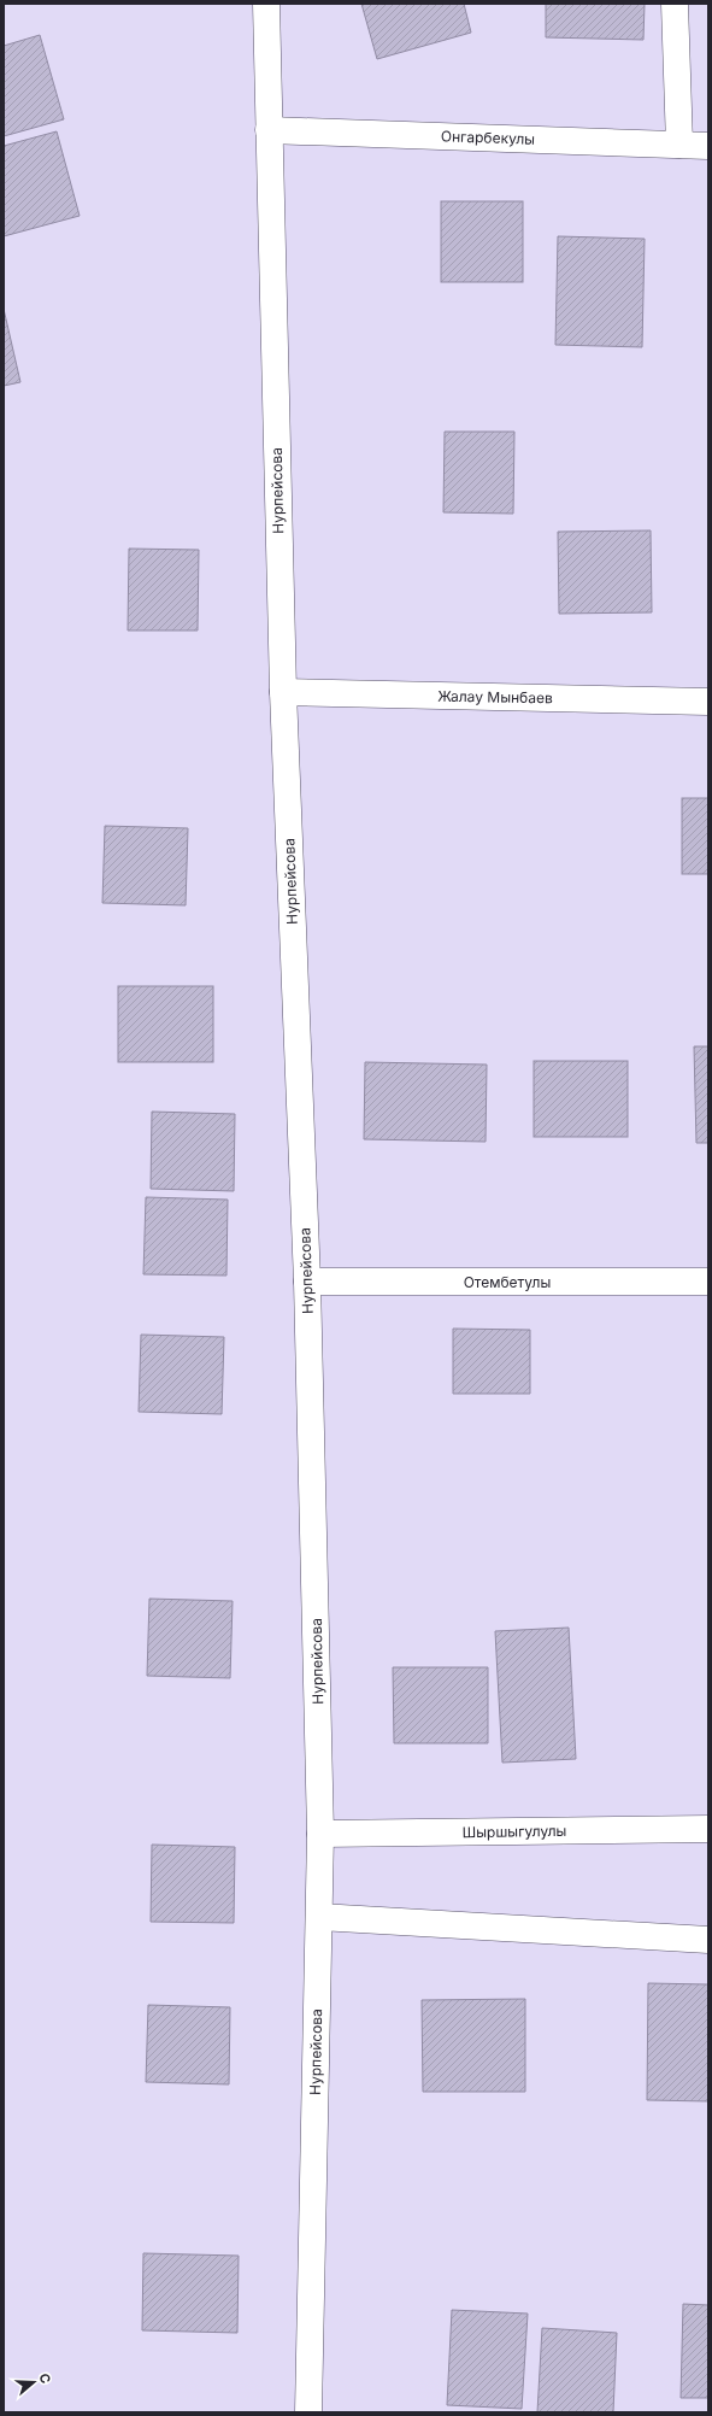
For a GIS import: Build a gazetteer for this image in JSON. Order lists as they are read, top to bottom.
{
  "streets": {
    "street": [
      "Онгарбекулы",
      "Нурпейсова",
      "Жалау Мынбаев",
      "Отембетулы",
      "Шыршыгулулы"
    ]
  },
  "crossings": [
    ["Онгарбекулы", "Нурпейсова"],
    ["Нурпейсова", "Жалау Мынбаев"],
    ["Нурпейсова", "Отембетулы"],
    ["Нурпейсова", "Шыршыгулулы"]
  ],
  "north": "right"
}
